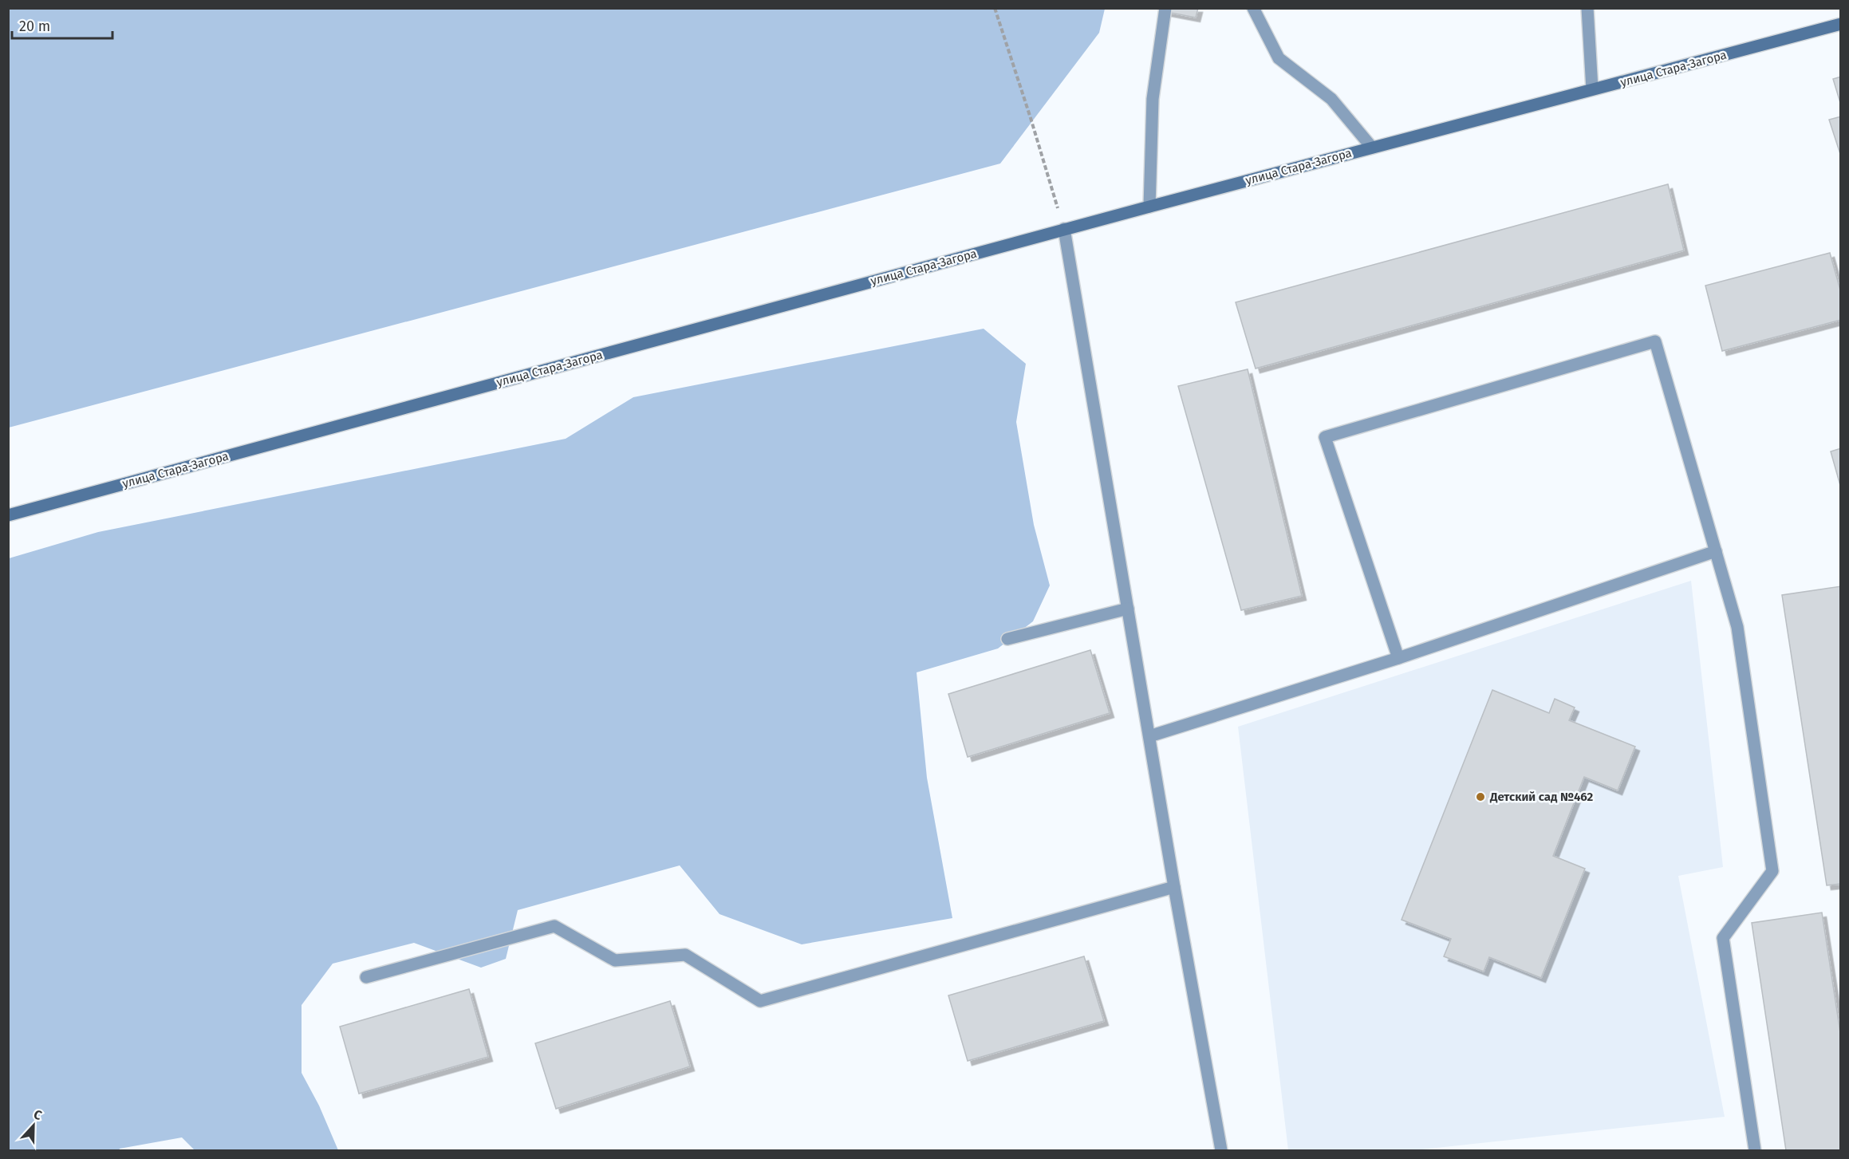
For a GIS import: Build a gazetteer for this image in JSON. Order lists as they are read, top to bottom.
{
  "streets": {
    "main road": ["улица Стара-Загора"]
  },
  "places": ["Детский сад №462"],
  "scale_bar": "20 m",
  "north": "top"
}
